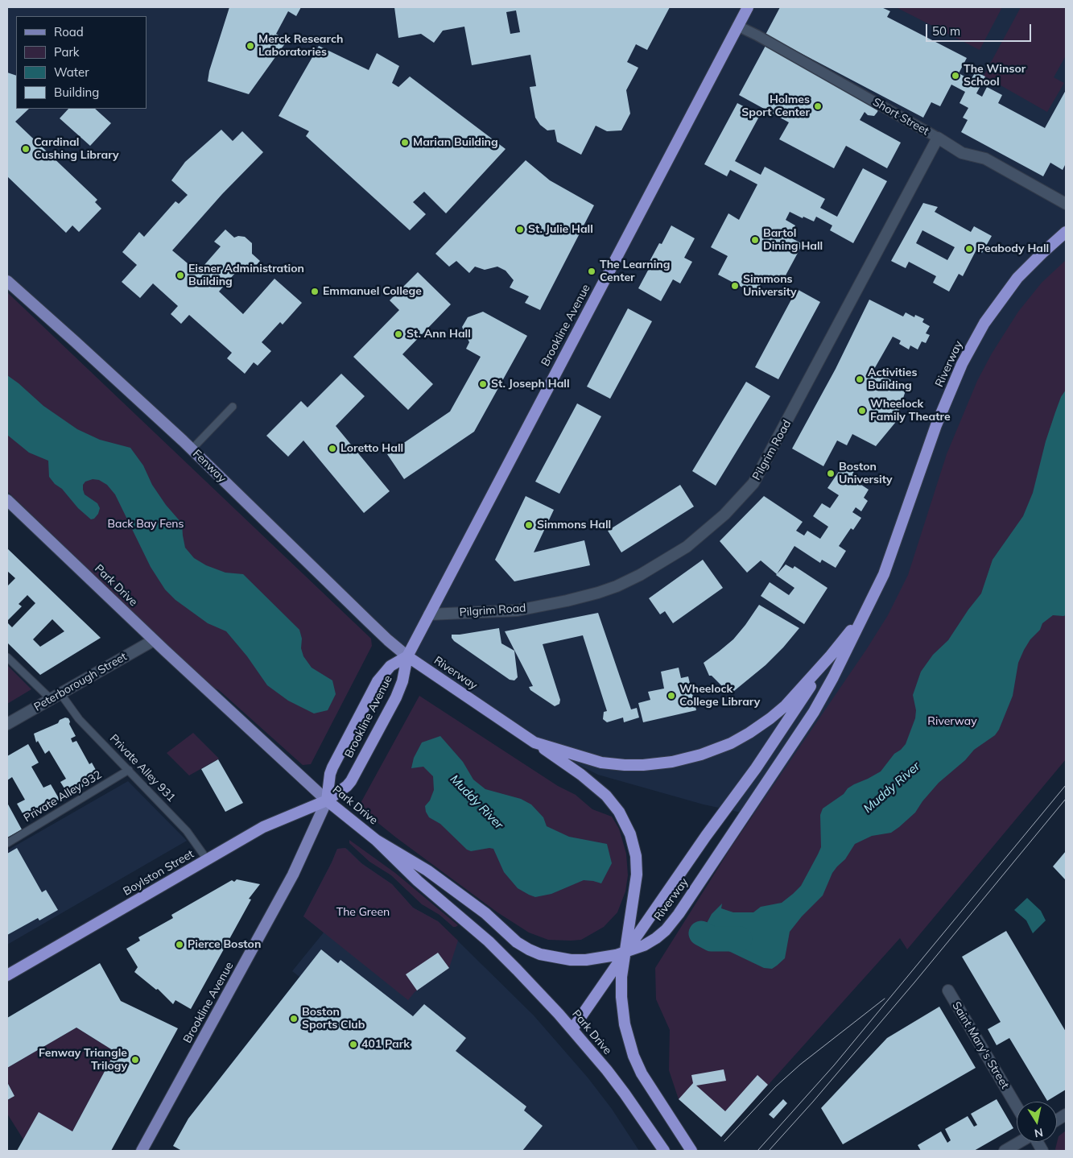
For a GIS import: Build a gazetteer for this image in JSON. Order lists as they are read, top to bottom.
{
  "streets": {
    "highway": [
      "Brookline Avenue",
      "Riverway",
      "Park Drive",
      "Boylston Street"
    ],
    "main road": ["Fenway"],
    "street": [
      "Short Street",
      "Pilgrim Road",
      "Peterborough Street",
      "Saint Mary's Street"
    ],
    "lane": ["Private Alley 931", "Private Alley 932"]
  },
  "crossings": [
    ["Short Street", "Brookline Avenue"],
    ["Short Street", "Pilgrim Road"],
    ["Brookline Avenue", "Riverway"],
    ["Brookline Avenue", "Pilgrim Road"],
    ["Brookline Avenue", "Fenway"],
    ["Brookline Avenue", "Park Drive"],
    ["Brookline Avenue", "Boylston Street"],
    ["Riverway", "Fenway"],
    ["Riverway", "Park Drive"],
    ["Park Drive", "Peterborough Street"],
    ["Park Drive", "Boylston Street"],
    ["Peterborough Street", "Private Alley 931"],
    ["Private Alley 931", "Private Alley 932"],
    ["Private Alley 931", "Boylston Street"]
  ],
  "water": ["Muddy River"],
  "parks": ["Back Bay Fens", "Riverway", "The Green"],
  "places": [
    "Merck Research Laboratories",
    "The Winsor School",
    "Holmes Sport Center",
    "Marian Building",
    "Cardinal Cushing Library",
    "St. Julie Hall",
    "Bartol Dining Hall",
    "Peabody Hall",
    "The Learning Center",
    "Eisner Administration Building",
    "Simmons University",
    "Emmanuel College",
    "St. Ann Hall",
    "Activities Building",
    "St. Joseph Hall",
    "Wheelock Family Theatre",
    "Loretto Hall",
    "Boston University",
    "Simmons Hall",
    "Wheelock College Library",
    "Pierce Boston",
    "Boston Sports Club",
    "401 Park",
    "Fenway Triangle Trilogy"
  ],
  "legend": [
    "Road",
    "Park",
    "Water",
    "Building"
  ],
  "scale_bar": "50 m",
  "north": "bottom"
}
